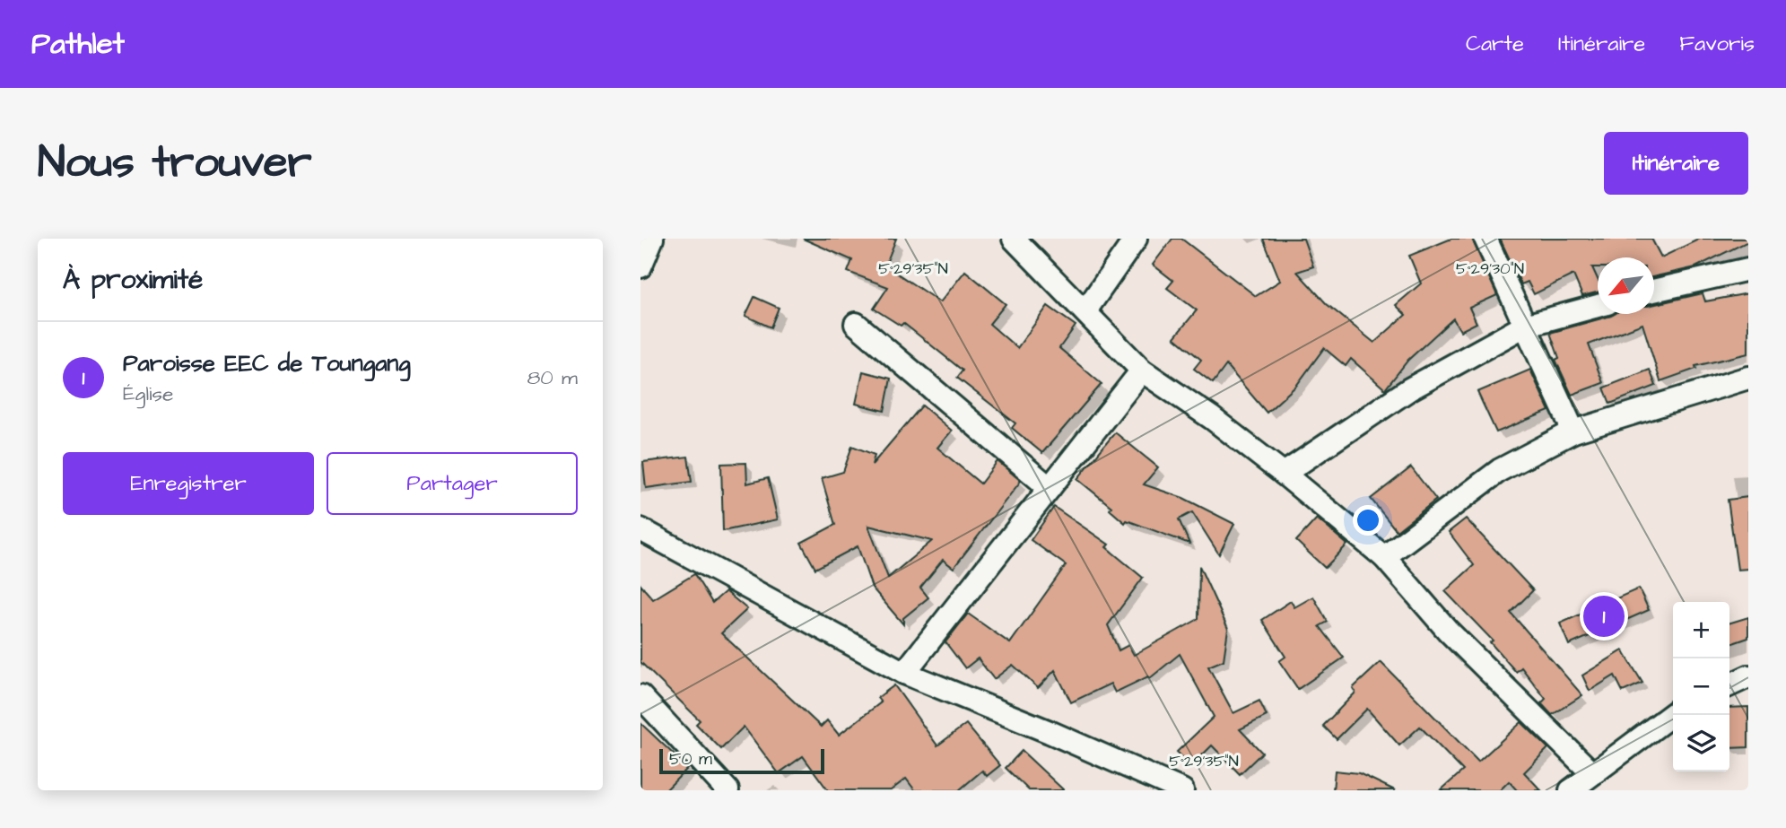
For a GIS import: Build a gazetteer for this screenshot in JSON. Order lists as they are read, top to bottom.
{
  "scale_bar": "50 m",
  "north": "bottom left",
  "page": {
    "header": "Pathlet",
    "nav": ["Carte", "Itinéraire", "Favoris"],
    "buttons": [
      "Itinéraire",
      ["Enregistrer", "Partager"]
    ],
    "title": "Nous trouver",
    "heading": "À proximité",
    "list": [
      {
        "mark": "1",
        "name": "Paroisse EEC de Toungang",
        "note": "Église",
        "value": "80 m"
      }
    ],
    "pins": "1",
    "map_buttons": ["+", "−"],
    "scale": "50 m"
  },
  "coordinates": ["5°29'35\"N", "5°29'30\"N"]
}
